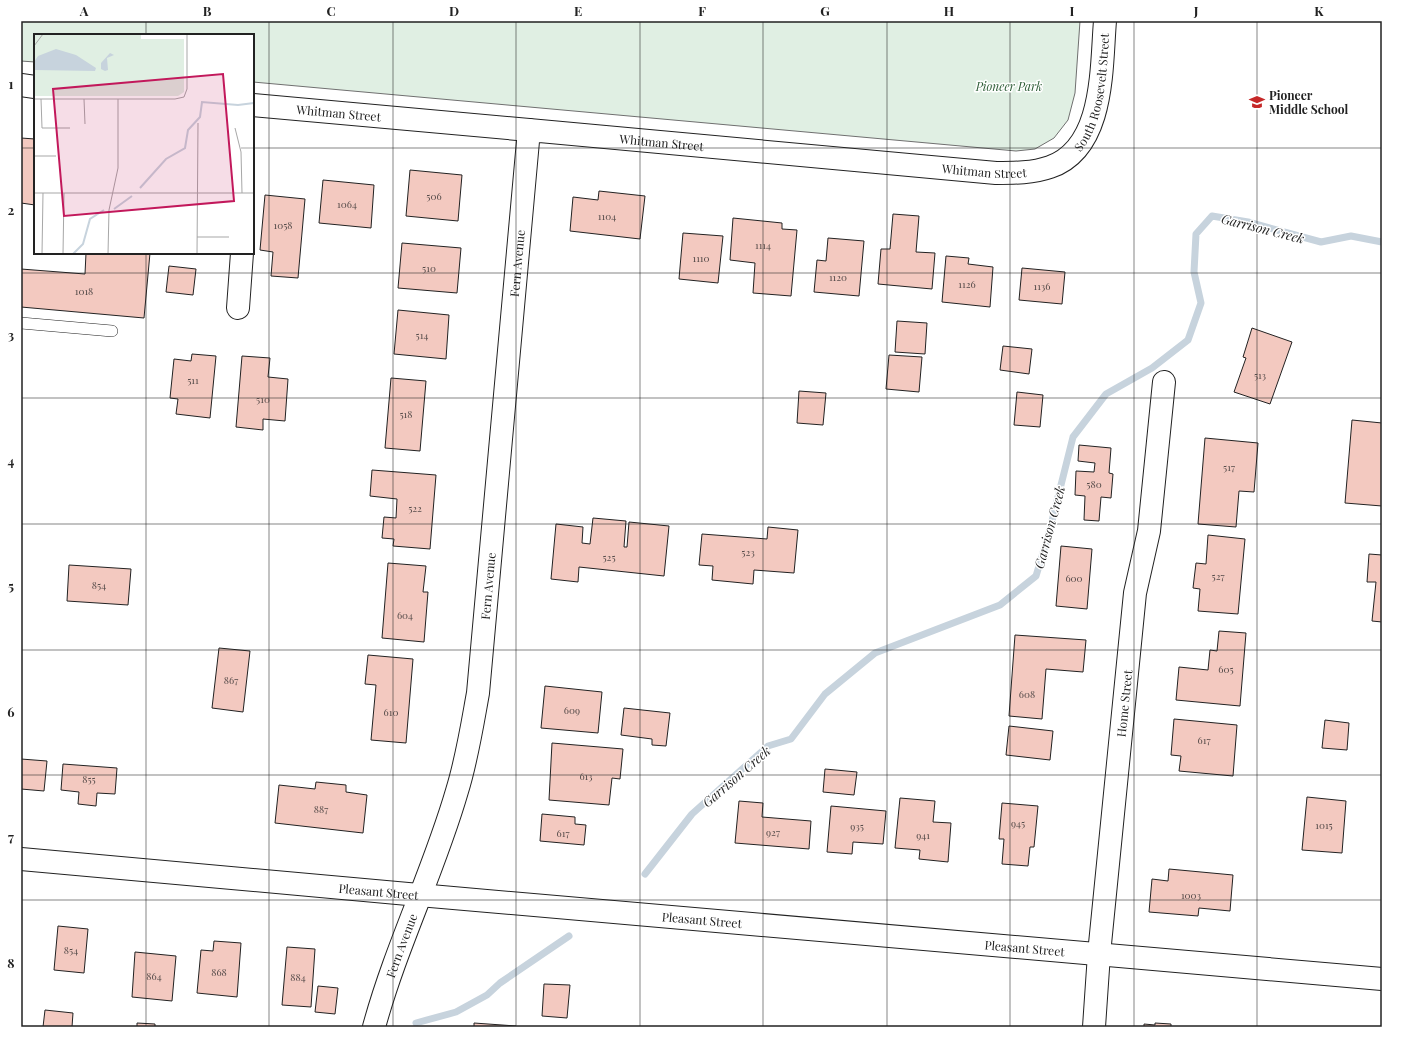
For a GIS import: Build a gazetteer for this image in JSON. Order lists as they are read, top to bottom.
{
  "streets": {
    "main road": [
      "South Roosevelt Street",
      "Whitman Street",
      "Fern Avenue",
      "Home Street",
      "Pleasant Street"
    ]
  },
  "crossings": [
    ["South Roosevelt Street", "Whitman Street"],
    ["Whitman Street", "Fern Avenue"],
    ["Fern Avenue", "Pleasant Street"],
    ["Home Street", "Pleasant Street"]
  ],
  "water": ["Garrison Creek"],
  "parks": ["Pioneer Park"],
  "places": {
    "school or university": ["Pioneer Middle School"]
  },
  "house_numbers": [
    "506",
    "1064",
    "1104",
    "1058",
    "1114",
    "1110",
    "510",
    "1120",
    "1126",
    "1136",
    "1018",
    "514",
    "513",
    "511",
    "510",
    "518",
    "517",
    "580",
    "522",
    "523",
    "525",
    "527",
    "600",
    "854",
    "604",
    "605",
    "867",
    "608",
    "609",
    "610",
    "617",
    "613",
    "855",
    "887",
    "945",
    "1015",
    "935",
    "927",
    "617",
    "941",
    "1003",
    "854",
    "868",
    "864",
    "884"
  ],
  "grid": {
    "columns": [
      "A",
      "B",
      "C",
      "D",
      "E",
      "F",
      "G",
      "H",
      "I",
      "J",
      "K"
    ],
    "rows": [
      "1",
      "2",
      "3",
      "4",
      "5",
      "6",
      "7",
      "8"
    ]
  }
}
